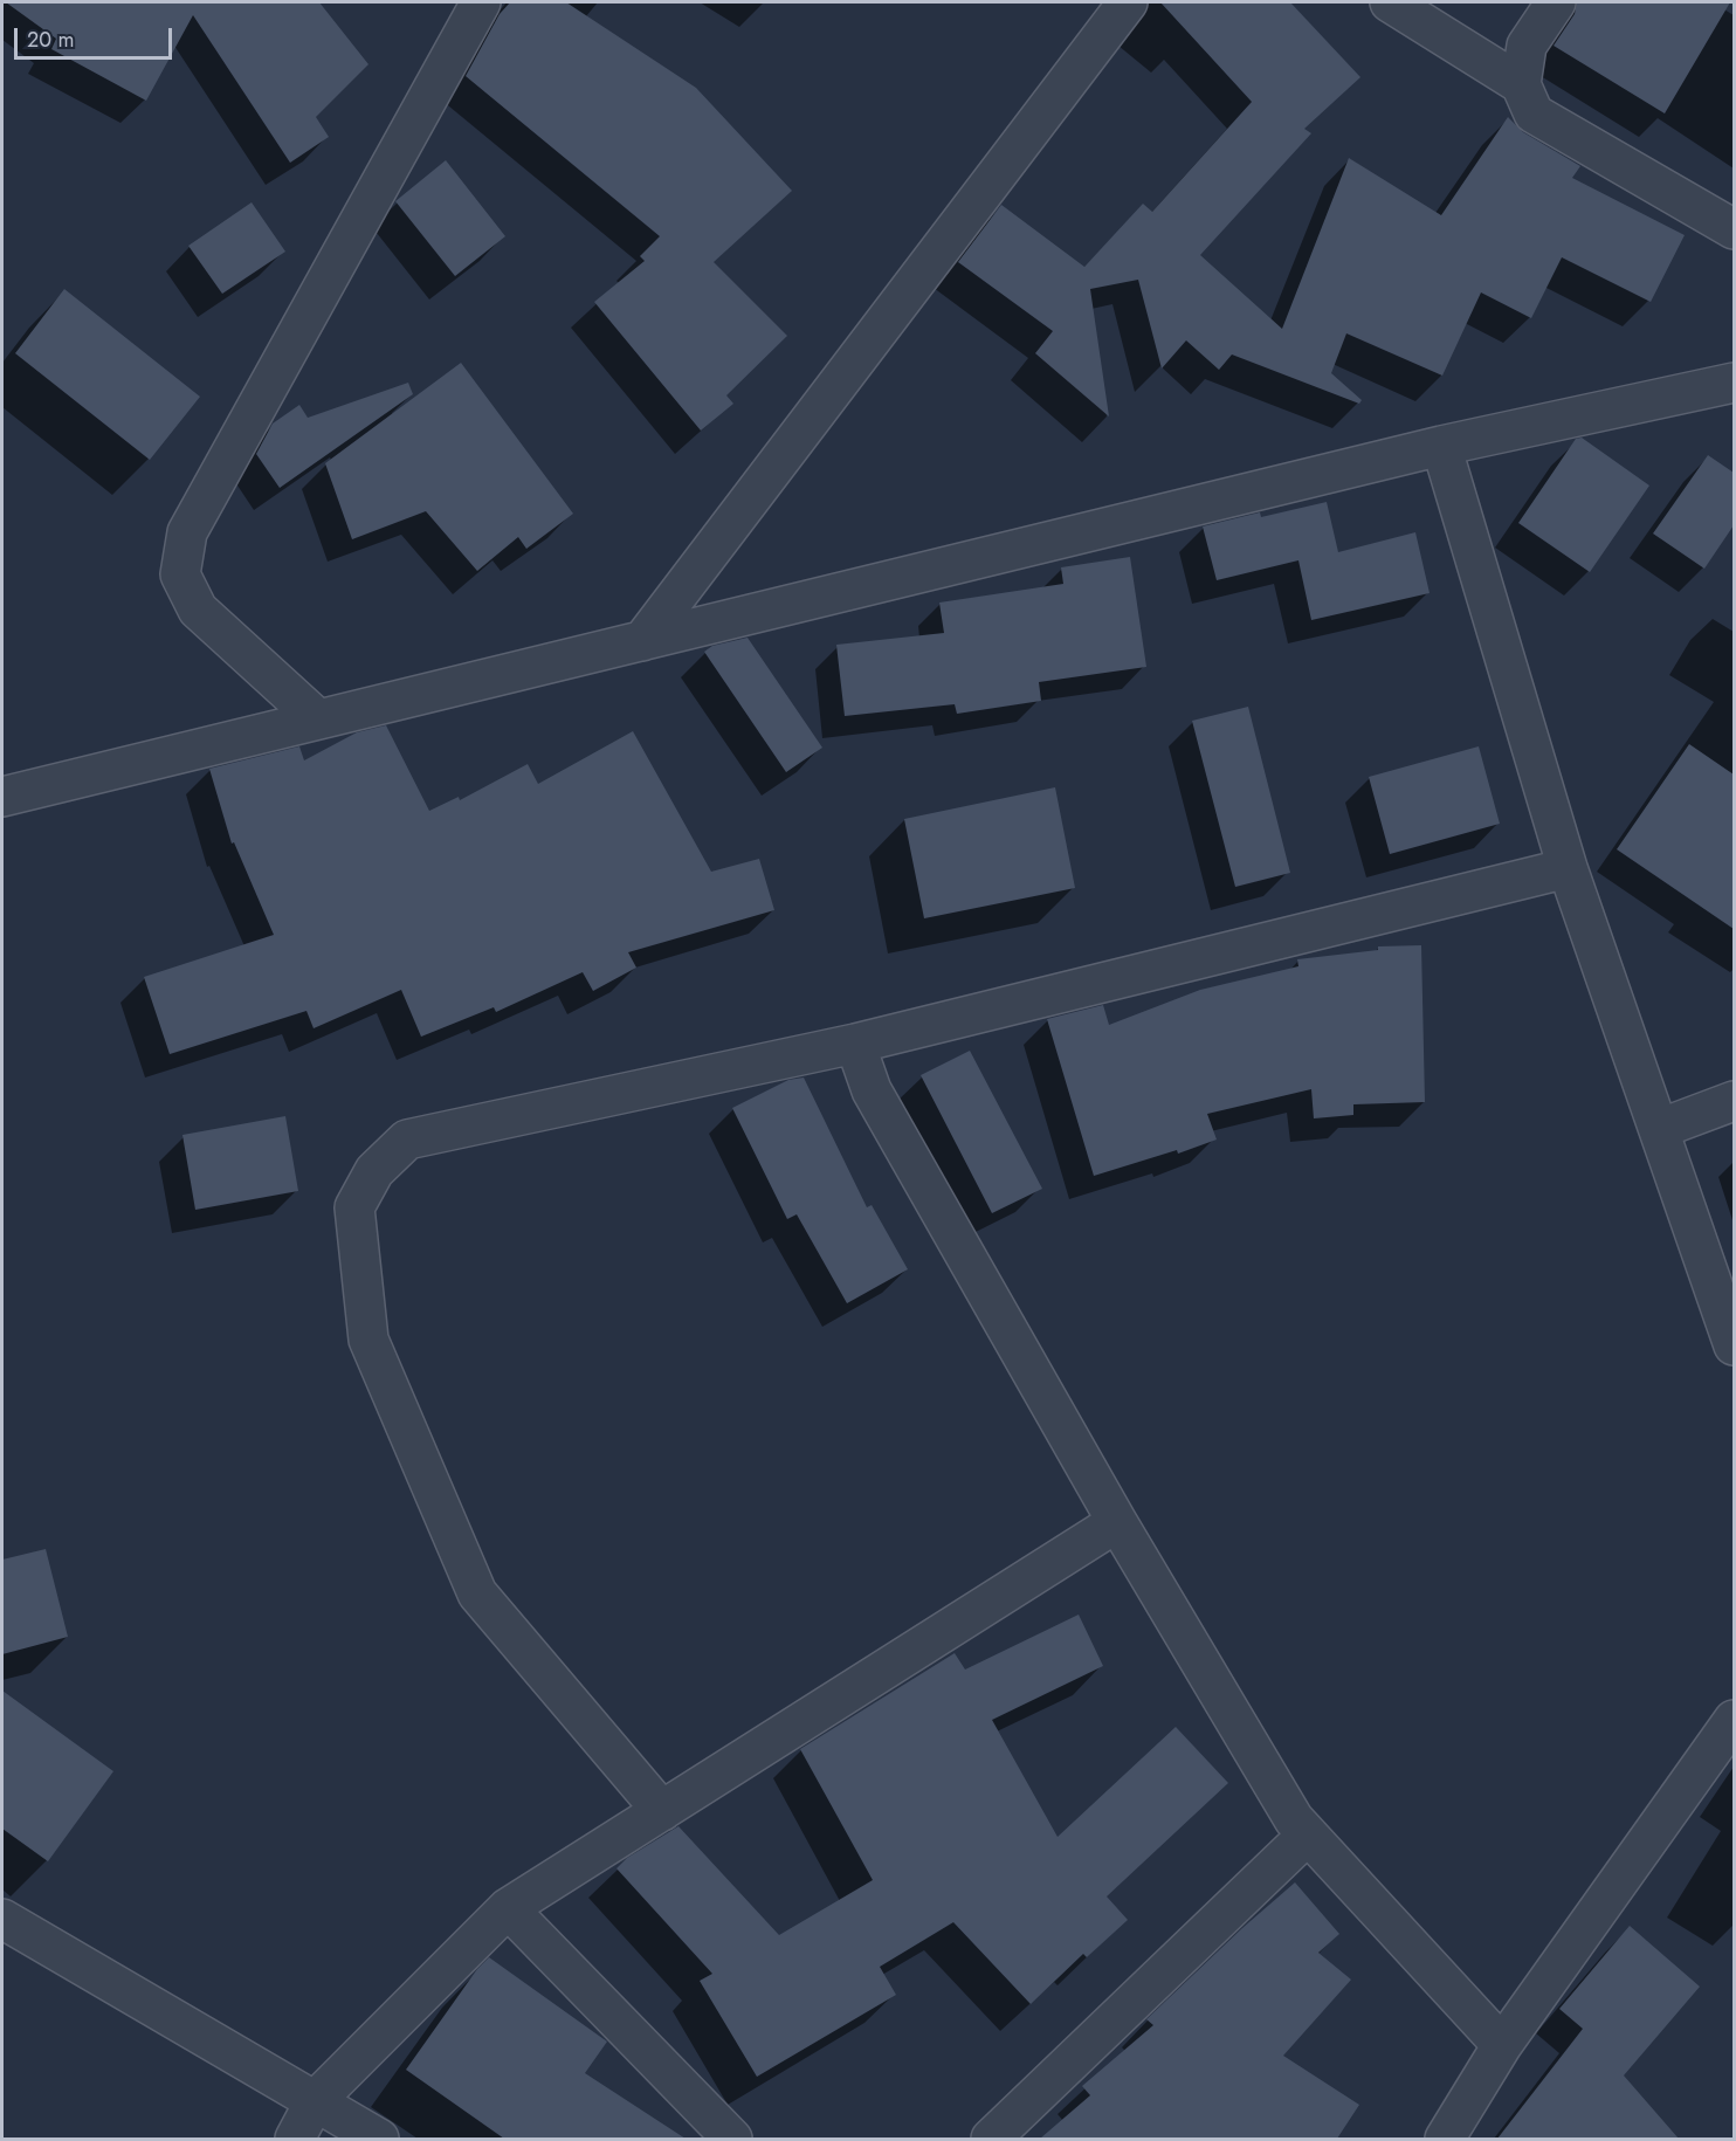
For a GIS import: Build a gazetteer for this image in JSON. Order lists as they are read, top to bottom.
{
  "scale_bar": "20 m"
}
